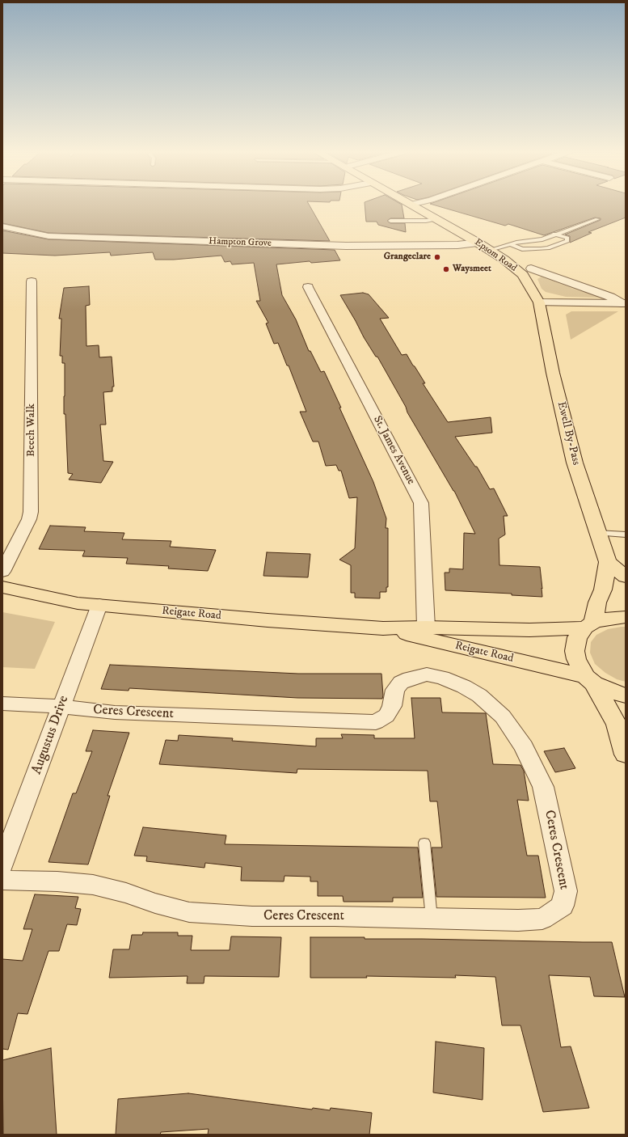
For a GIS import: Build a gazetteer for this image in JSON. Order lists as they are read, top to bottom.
{
  "streets": {
    "highway": ["Epsom Road", "Ewell By-Pass", "Reigate Road"],
    "street": [
      "Hampton Grove",
      "Beech Walk",
      "St. James Avenue",
      "Ceres Crescent",
      "Augustus Drive"
    ]
  },
  "crossings": [
    ["Hampton Grove", "Epsom Road"],
    ["Epsom Road", "Ewell By-Pass"],
    ["Ewell By-Pass", "Reigate Road"],
    ["St. James Avenue", "Reigate Road"],
    ["Reigate Road", "Augustus Drive"],
    ["Ceres Crescent", "Augustus Drive"]
  ],
  "places": ["Grangeclare", "Waysmeet"]
}
